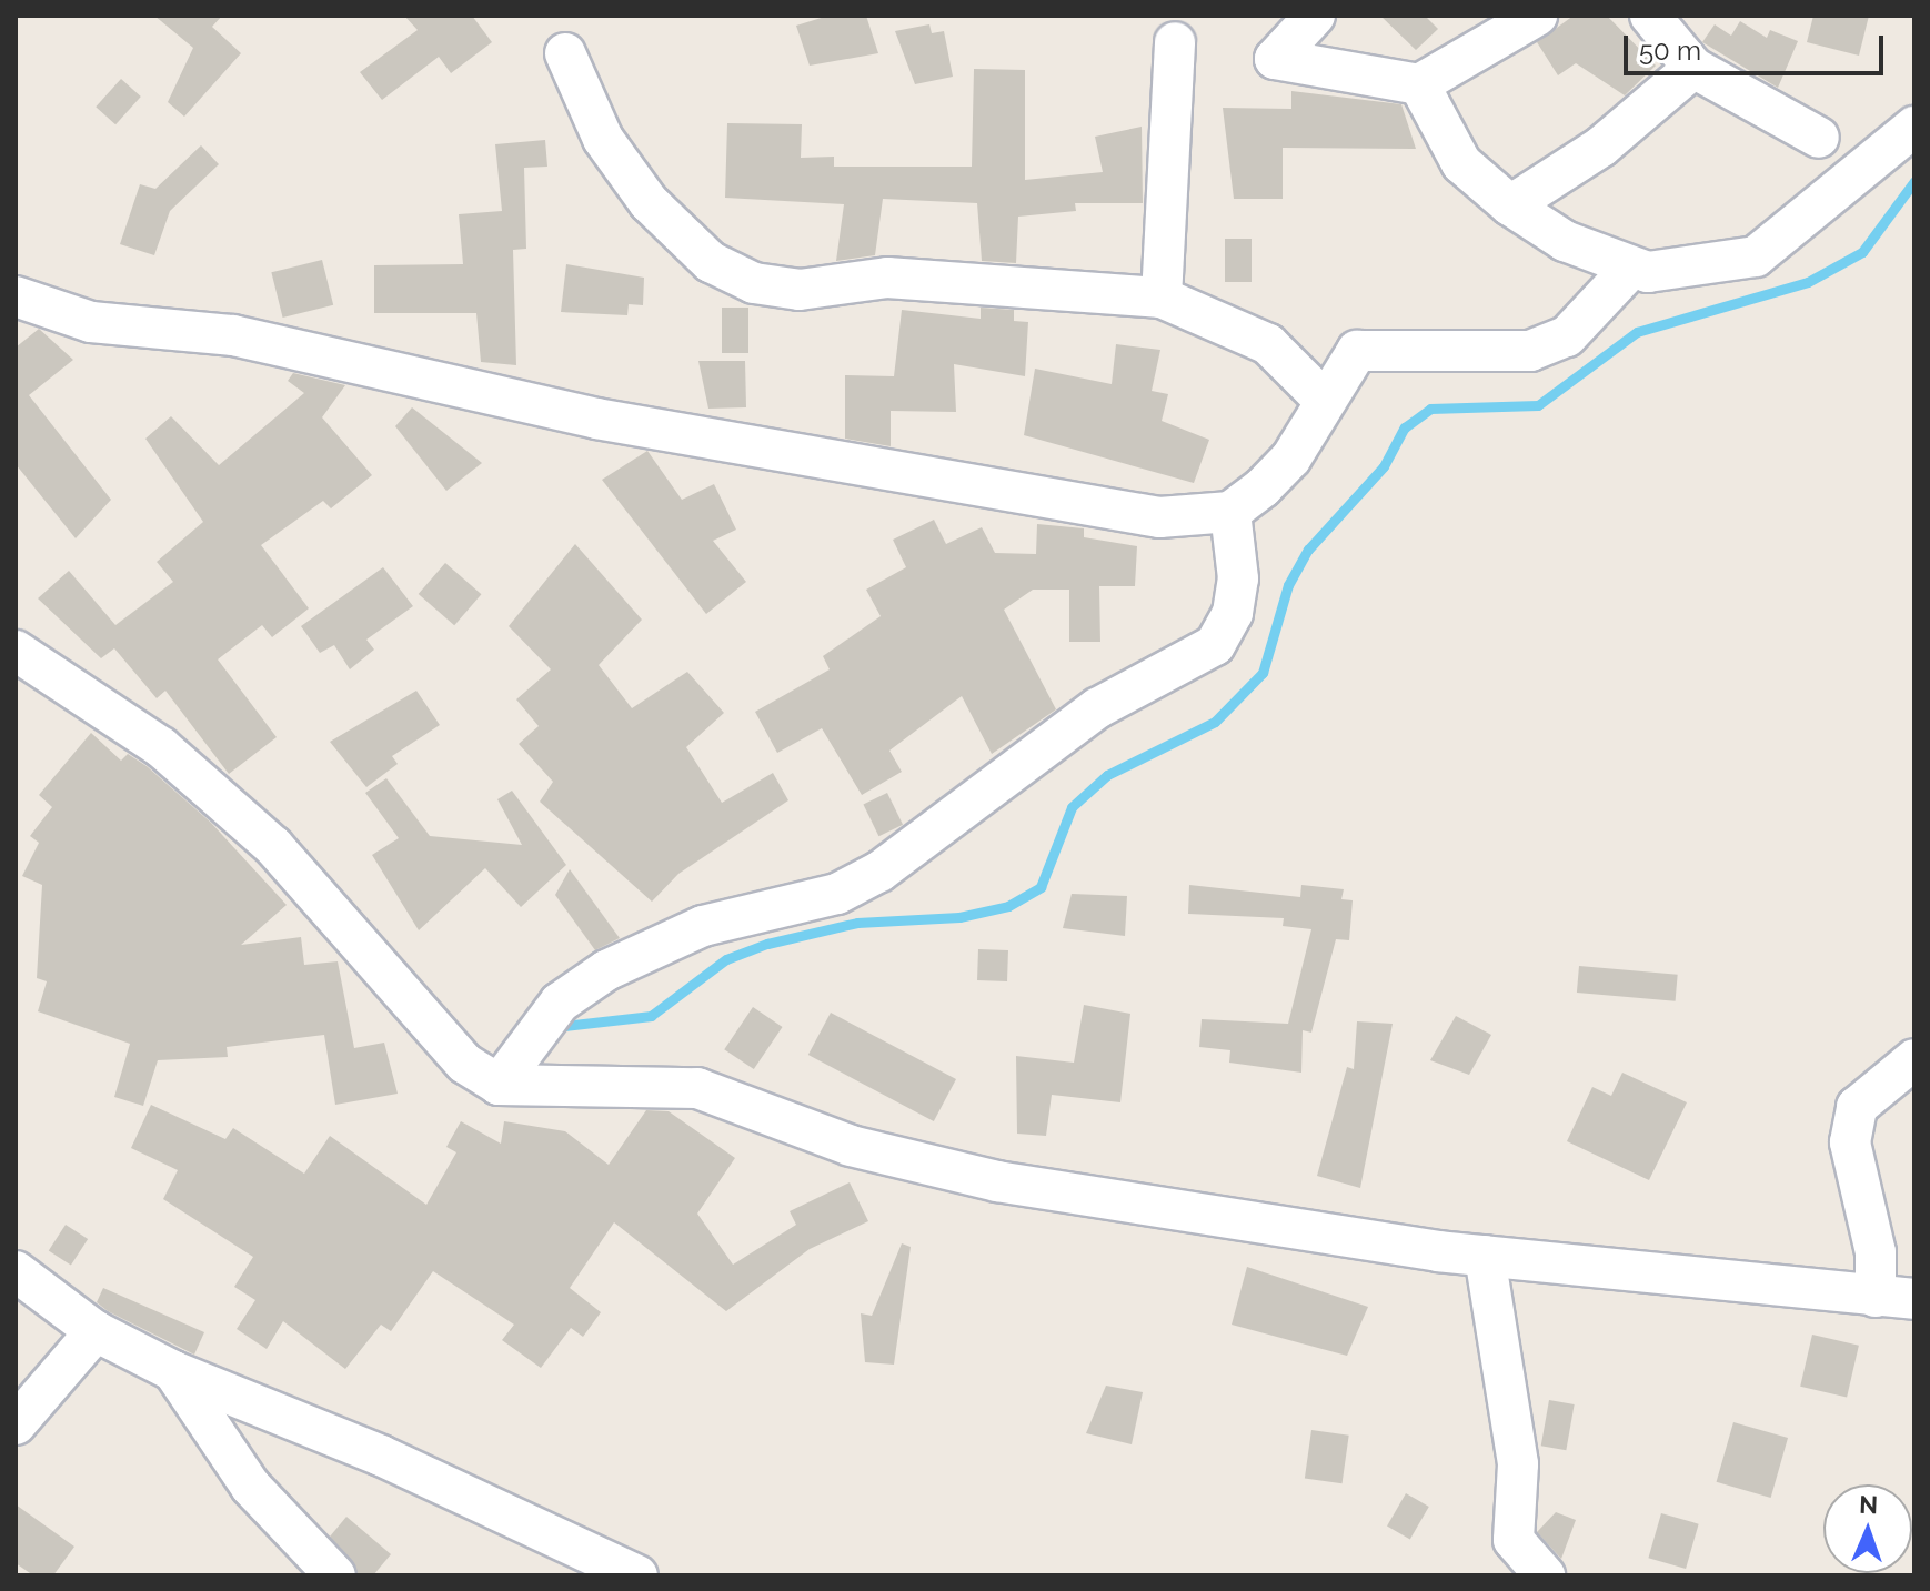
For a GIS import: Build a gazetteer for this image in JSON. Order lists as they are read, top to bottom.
{
  "scale_bar": "50 m",
  "north": "top"
}
